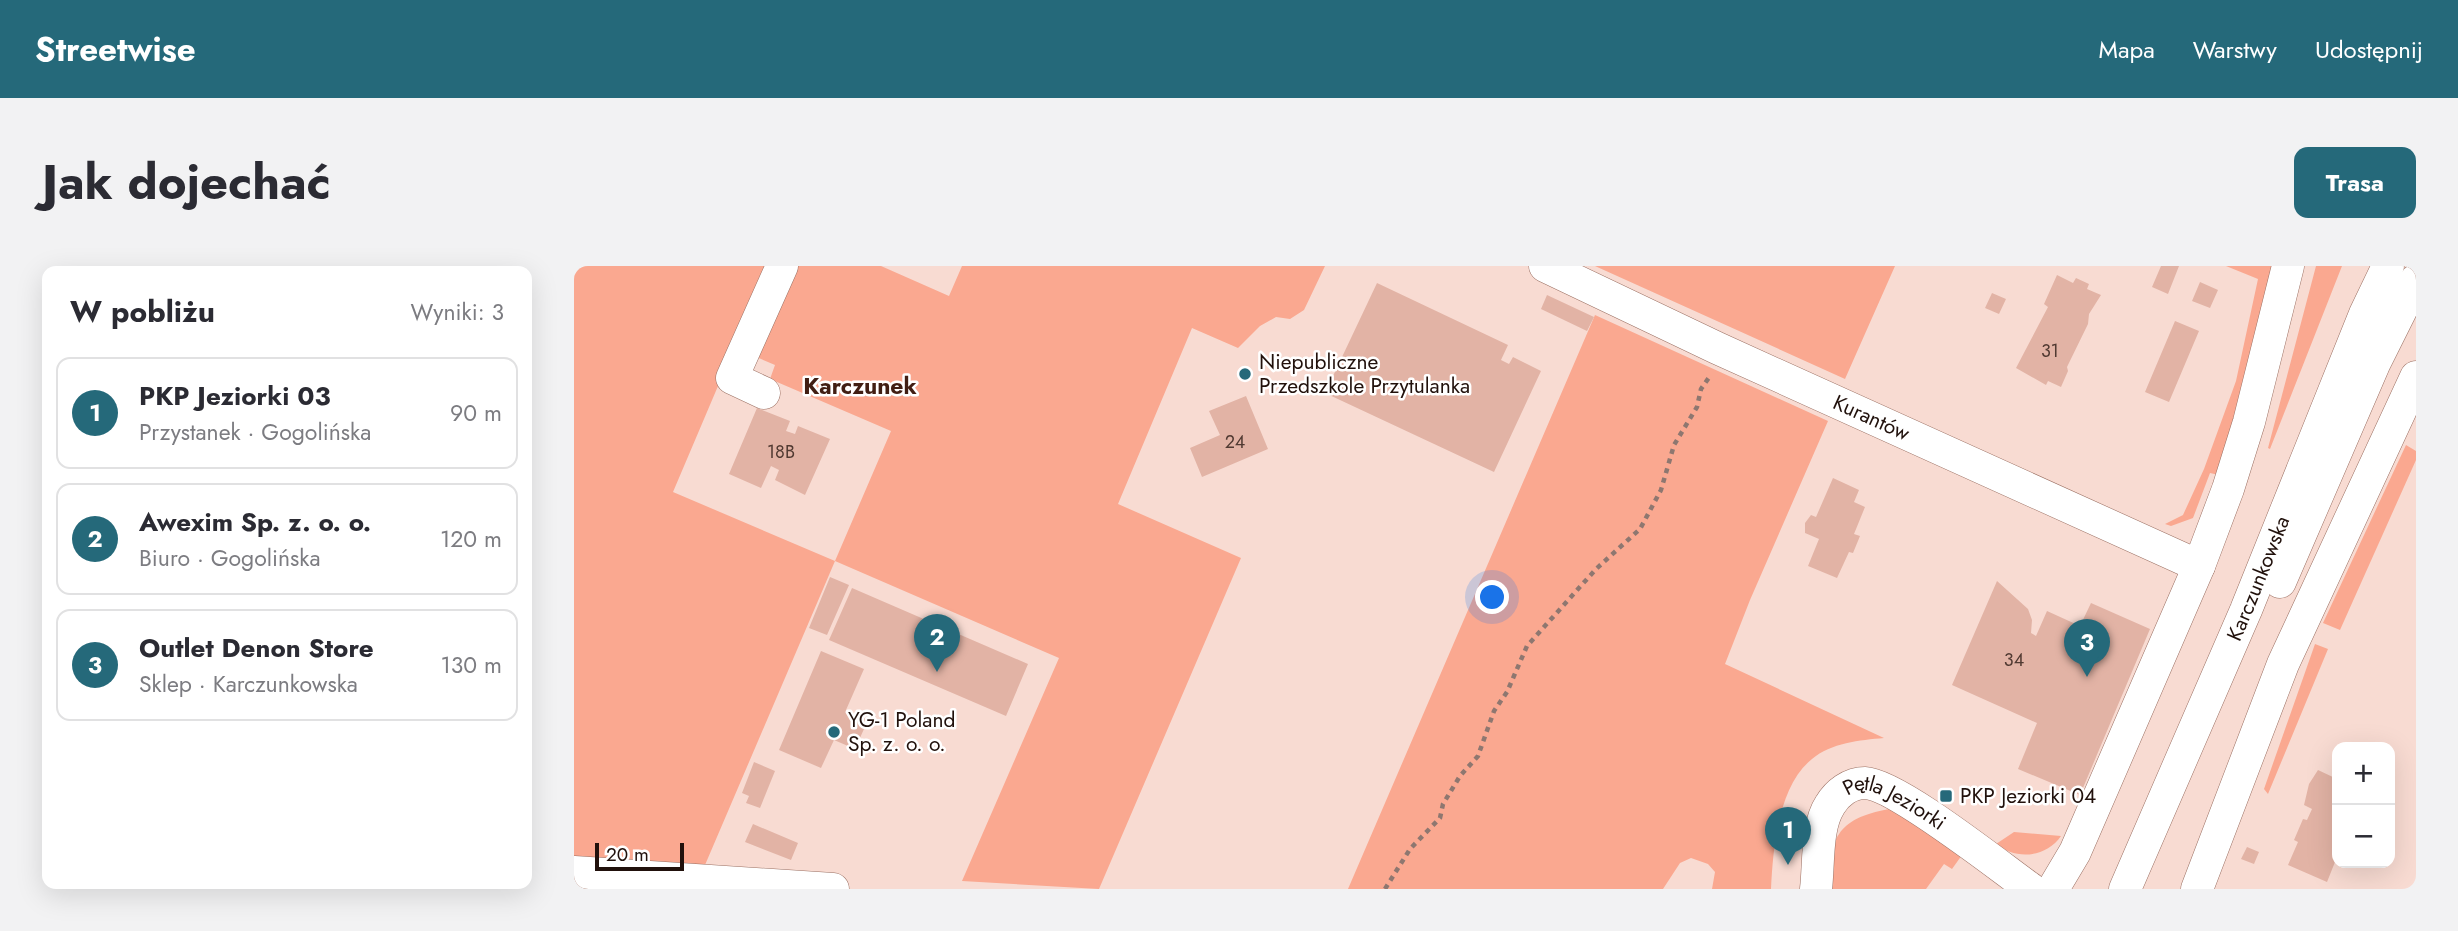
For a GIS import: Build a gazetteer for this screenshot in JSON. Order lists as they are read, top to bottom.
{
  "streets": {
    "street": ["Kurantów", "Karczunkowska", "Pętla Jeziorki"]
  },
  "districts": ["Karczunek"],
  "places": {
    "other": ["Niepubliczne Przedszkole Przytulanka", "YG-1 Poland Sp. z. o. o."],
    "transit": ["PKP Jeziorki 04"]
  },
  "house_numbers": [
    "31",
    "24",
    "18B",
    "34"
  ],
  "scale_bar": "20 m",
  "page": {
    "header": "Streetwise",
    "nav": ["Mapa", "Warstwy", "Udostępnij"],
    "title": "Jak dojechać",
    "buttons": "Trasa",
    "heading": ["W pobliżu", "Wyniki: 3"],
    "list": [
      {
        "mark": "1",
        "name": "PKP Jeziorki 03",
        "note": "Przystanek · Gogolińska",
        "value": "90 m"
      },
      {
        "mark": "2",
        "name": "Awexim Sp. z. o. o.",
        "note": "Biuro · Gogolińska",
        "value": "120 m"
      },
      {
        "mark": "3",
        "name": "Outlet Denon Store",
        "note": "Sklep · Karczunkowska",
        "value": "130 m"
      }
    ],
    "pins": ["2", "3", "1"],
    "map_buttons": ["+", "−"],
    "scale": "20 m"
  }
}
